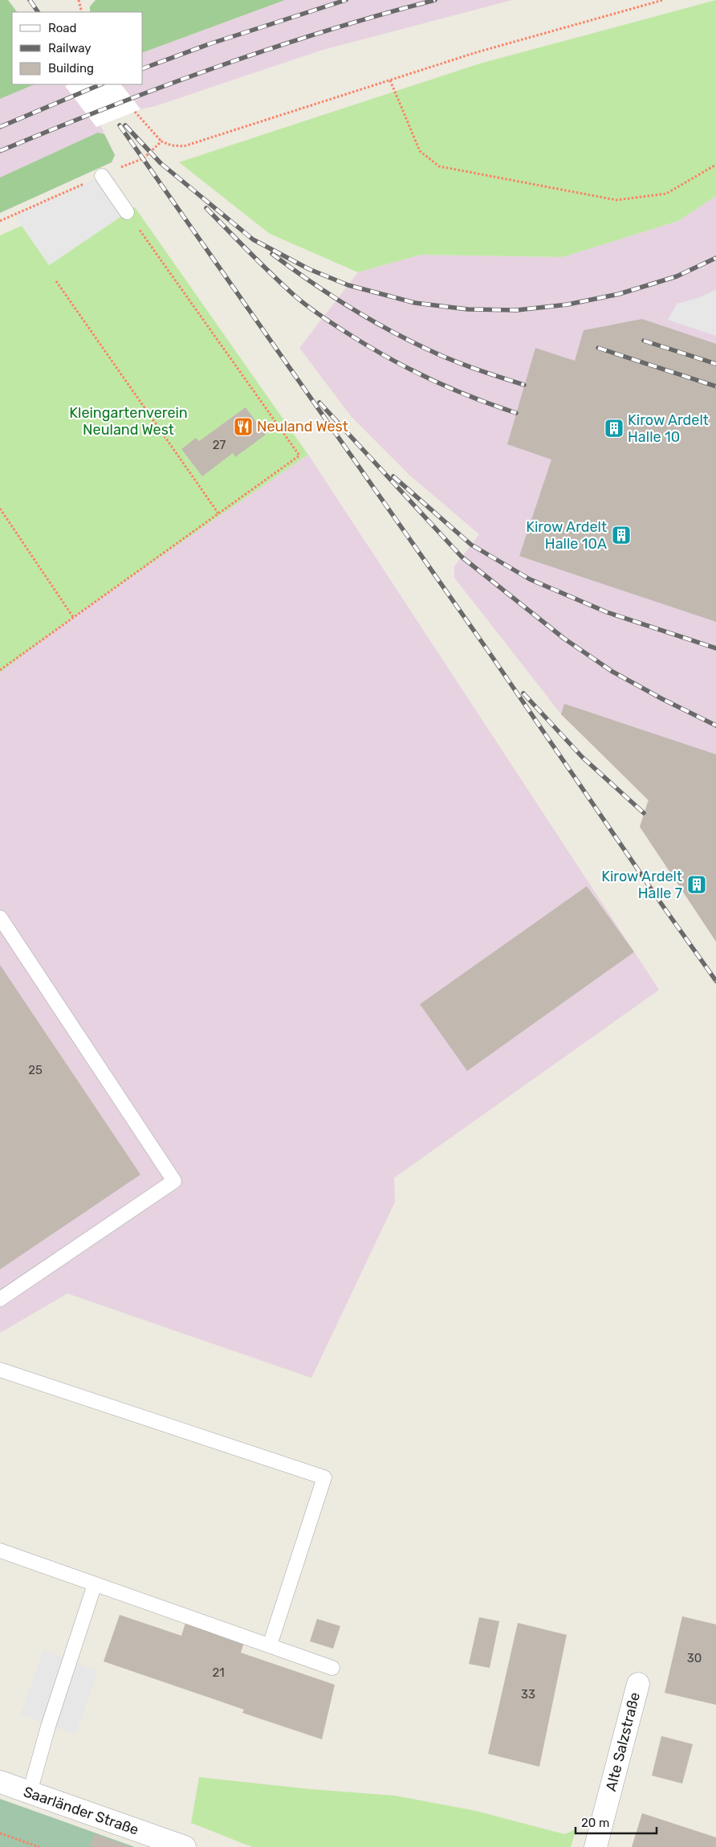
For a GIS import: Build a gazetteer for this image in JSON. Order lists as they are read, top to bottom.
{
  "streets": {
    "street": ["Alte Salzstraße", "Saarländer Straße"]
  },
  "parks": ["Kleingartenverein Neuland West"],
  "places": {
    "restaurant": ["Neuland West"],
    "building": ["Kirow Ardelt Halle 10", "Kirow Ardelt Halle 10A", "Kirow Ardelt Halle 7"]
  },
  "house_numbers": [
    "27",
    "25",
    "30",
    "21",
    "33"
  ],
  "legend": ["Road", "Railway", "Building"],
  "scale_bar": "20 m"
}
